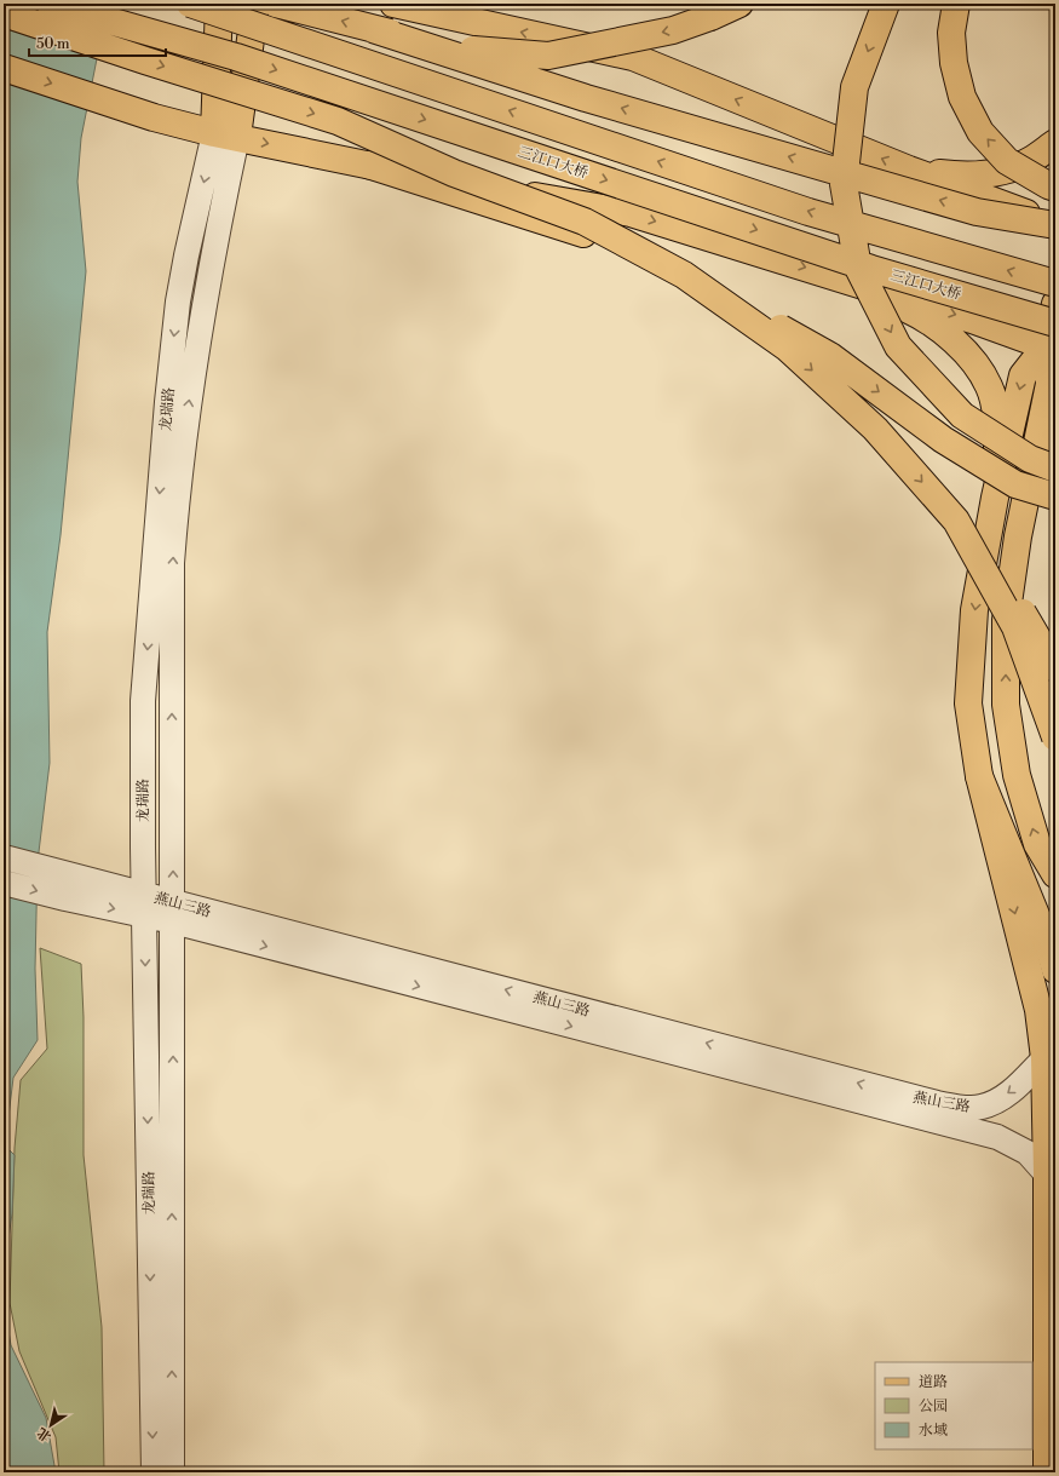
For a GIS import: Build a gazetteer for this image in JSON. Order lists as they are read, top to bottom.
{
  "streets": {
    "main road": ["三江口大桥"],
    "street": ["龙瑞路", "燕山三路"]
  },
  "crossings": [
    ["龙瑞路", "燕山三路"]
  ],
  "legend": ["道路", "公园", "水域"],
  "scale_bar": "50 m",
  "north": "bottom left"
}
